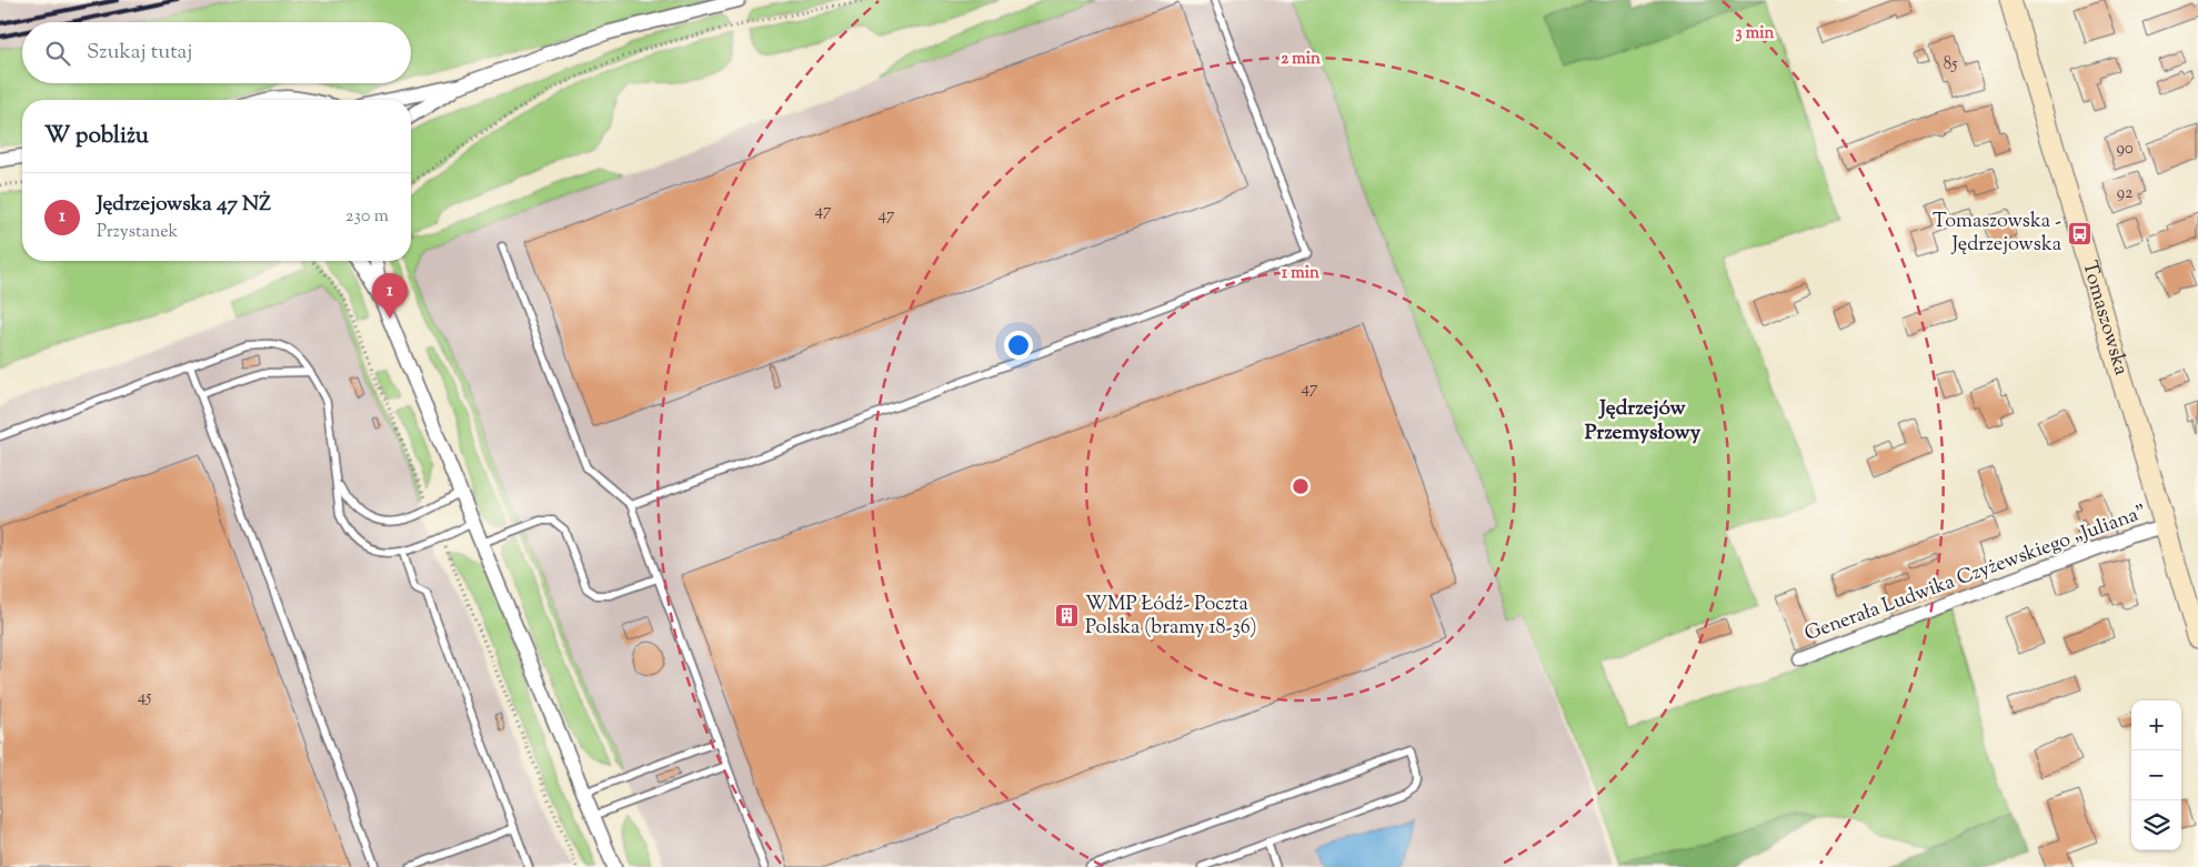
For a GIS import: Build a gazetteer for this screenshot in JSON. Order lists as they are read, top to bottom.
{
  "streets": {
    "street": ["Tomaszowska", "Generała Ludwika Czyżewskiego „Juliana”"]
  },
  "crossings": [
    ["Tomaszowska", "Generała Ludwika Czyżewskiego „Juliana”"]
  ],
  "districts": ["Jędrzejów Przemysłowy"],
  "places": {
    "bus stop": ["Tomaszowska - Jędrzejowska"],
    "building": ["WMP Łódź- Poczta Polska (bramy 18-36)"]
  },
  "house_numbers": [
    "85",
    "90",
    "92",
    "47",
    "47",
    "47",
    "45"
  ],
  "page": {
    "search": "Szukaj tutaj",
    "heading": "W pobliżu",
    "list": [
      {
        "mark": "1",
        "name": "Jędrzejowska 47 NŻ",
        "note": "Przystanek",
        "value": "230 m"
      }
    ],
    "pins": "1",
    "map_buttons": ["+", "−"]
  },
  "rings": ["3 min", "2 min", "1 min"]
}
